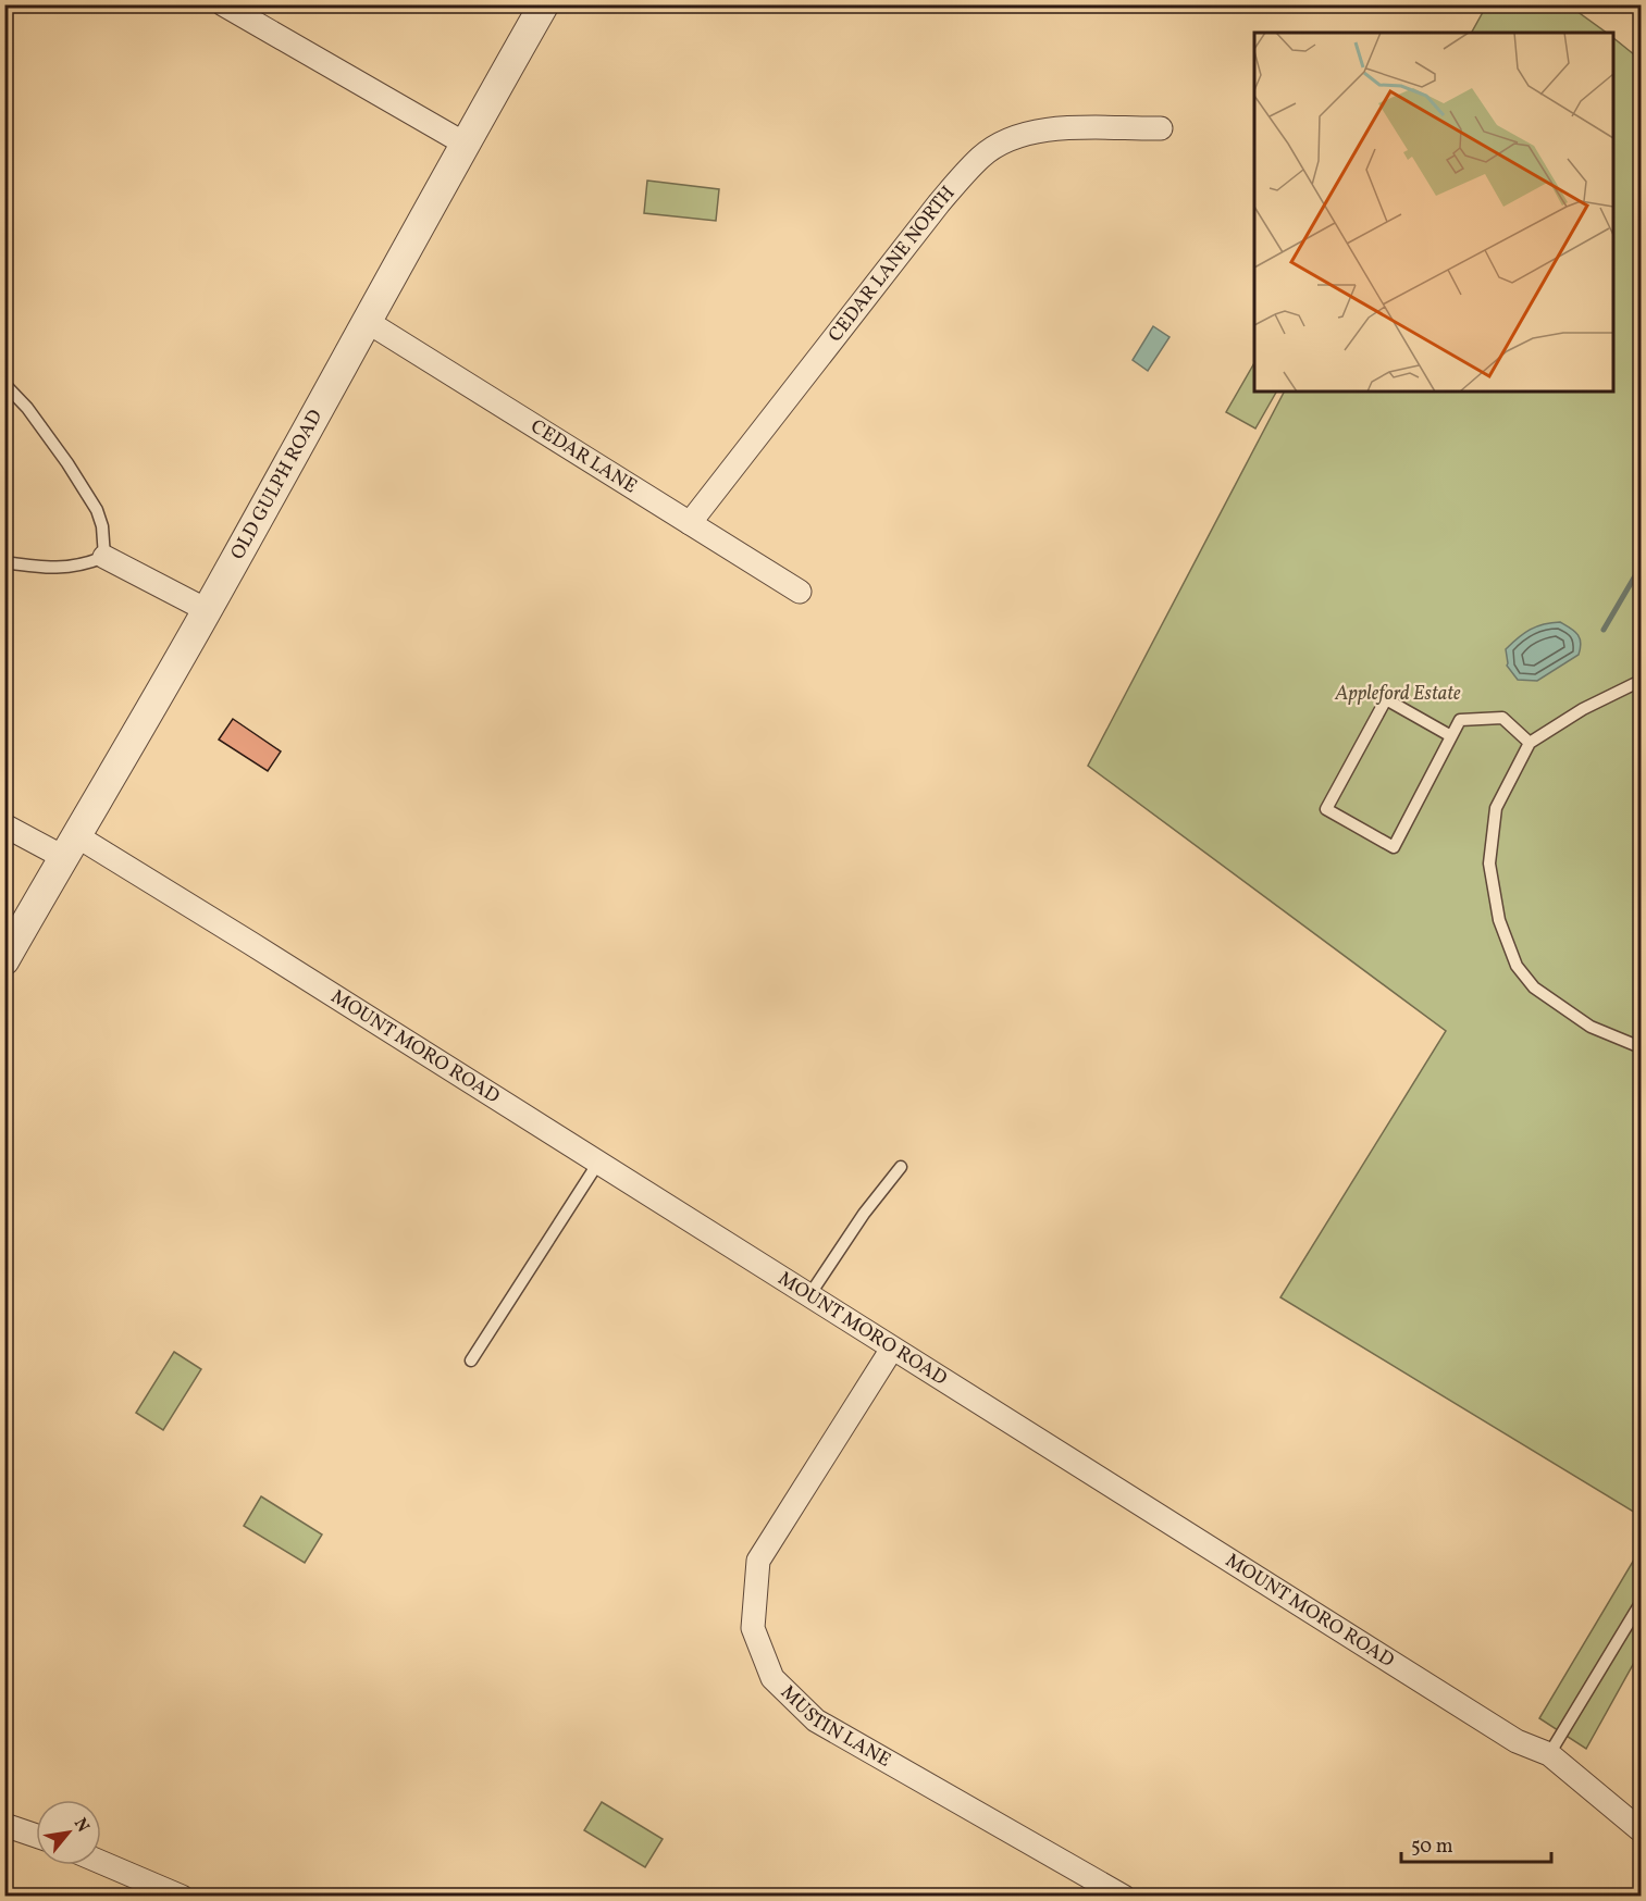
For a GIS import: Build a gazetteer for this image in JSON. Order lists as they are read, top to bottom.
{
  "streets": {
    "street": [
      "CEDAR LANE NORTH",
      "CEDAR LANE",
      "OLD GULPH ROAD",
      "MOUNT MORO ROAD",
      "MUSTIN LANE"
    ]
  },
  "crossings": [
    ["CEDAR LANE NORTH", "CEDAR LANE"],
    ["CEDAR LANE", "OLD GULPH ROAD"],
    ["OLD GULPH ROAD", "MOUNT MORO ROAD"],
    ["MOUNT MORO ROAD", "MUSTIN LANE"]
  ],
  "parks": ["Appleford Estate"],
  "scale_bar": "50 m",
  "north": "top right"
}
